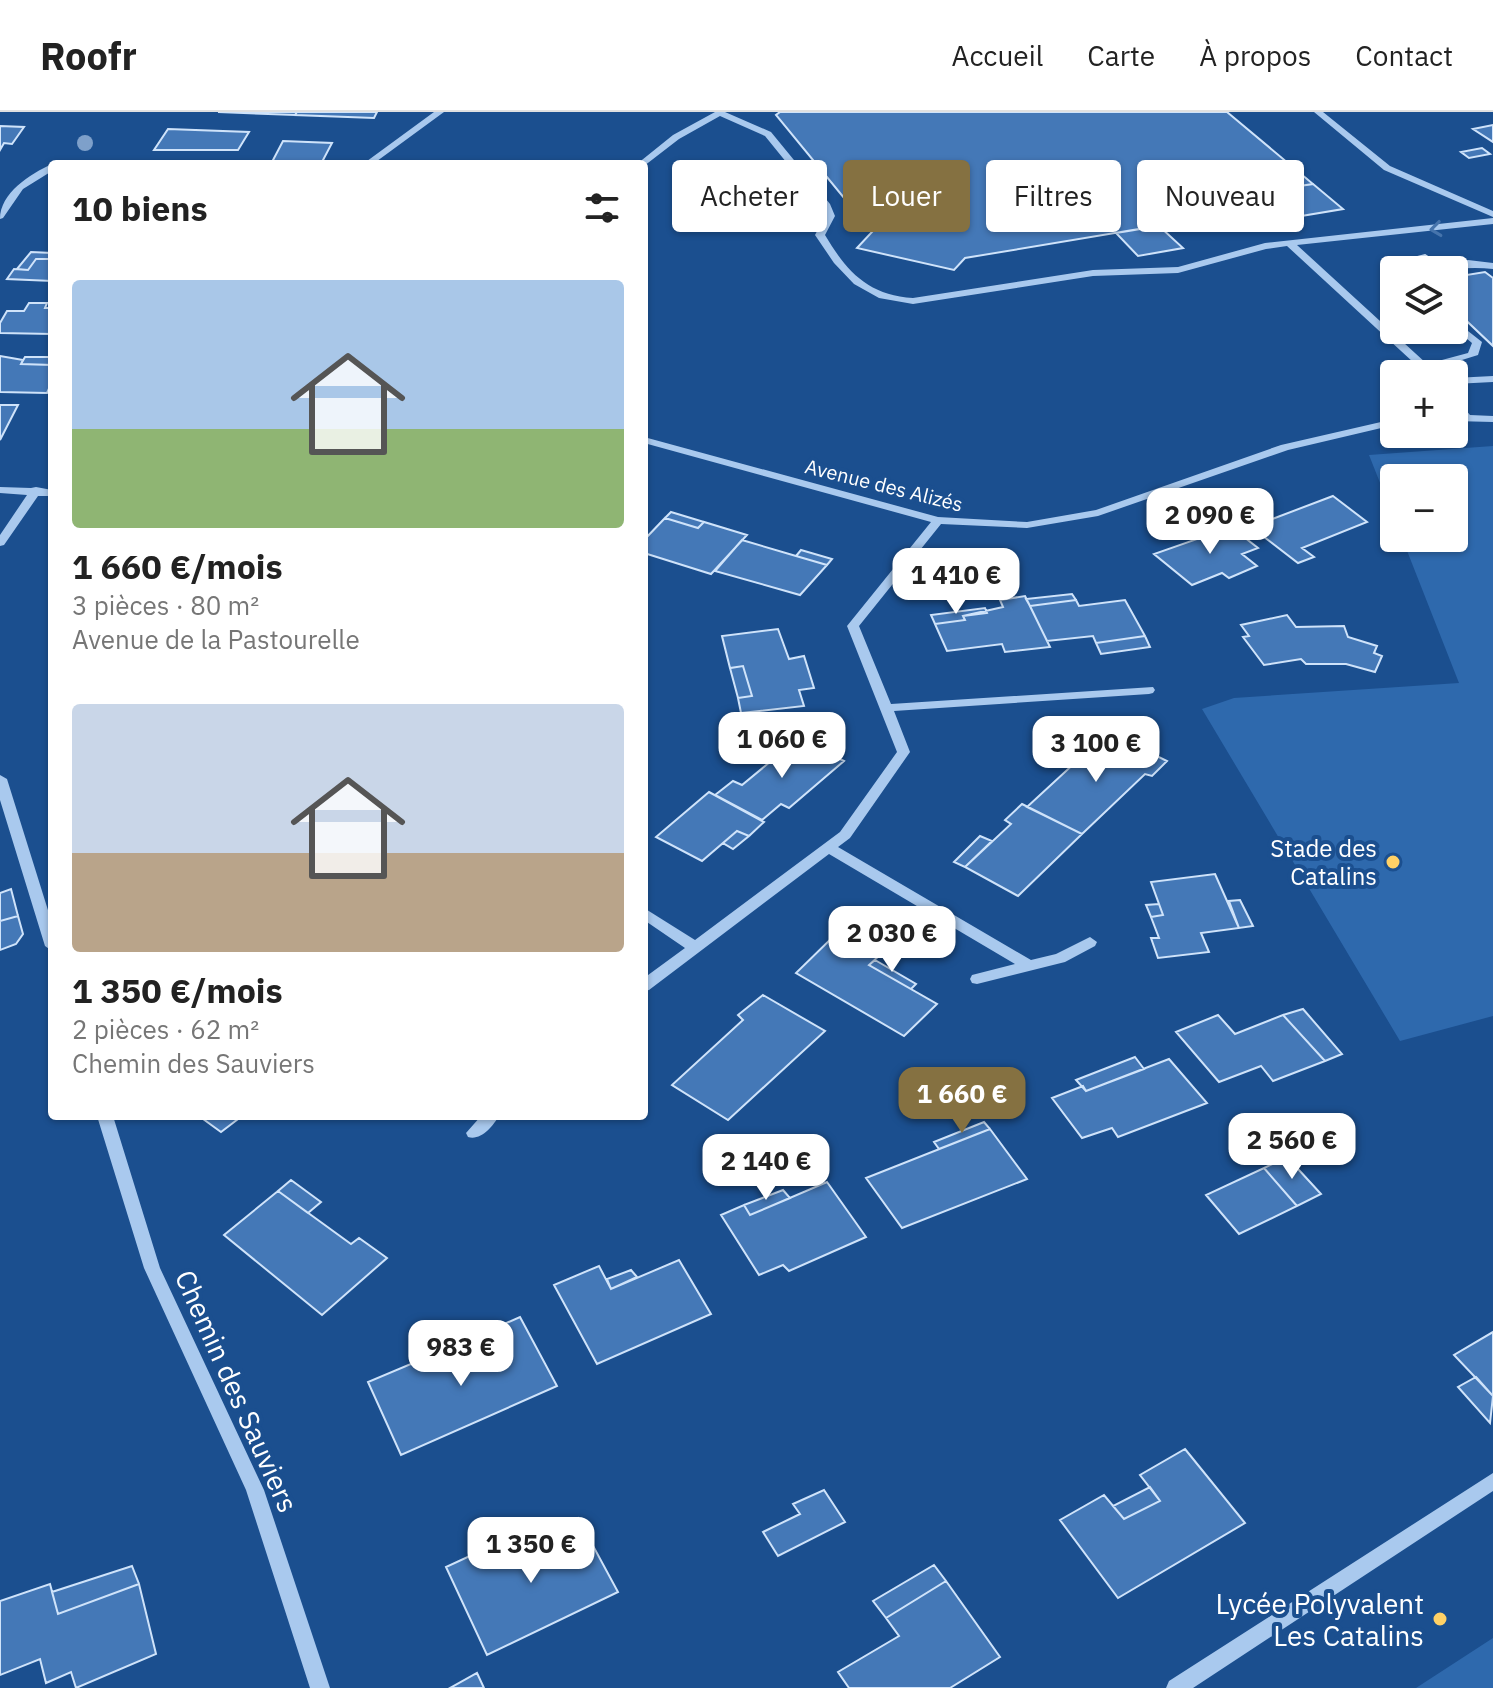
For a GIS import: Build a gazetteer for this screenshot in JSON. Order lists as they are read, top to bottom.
{
  "streets": {
    "street": ["Avenue des Alizés", "Chemin des Sauviers"]
  },
  "places": ["Stade des Catalins", "Lycée Polyvalent Les Catalins"],
  "page": {
    "header": "Roofr",
    "nav": [
      "Accueil",
      "Carte",
      "À propos",
      "Contact"
    ],
    "chip": [
      "Acheter",
      "Louer",
      "Filtres",
      "Nouveau"
    ],
    "heading": "10 biens",
    "map_buttons": ["+", "−"],
    "list": [
      {
        "name": "1 660 €/mois",
        "note": "3 pièces · 80 m² · Avenue de la Pastourelle"
      },
      {
        "name": "1 350 €/mois",
        "note": "2 pièces · 62 m² · Chemin des Sauviers"
      }
    ],
    "price": [
      "2 090 €",
      "1 410 €",
      "1 060 €",
      "3 100 €",
      "2 030 €",
      "1 660 €",
      "2 560 €",
      "2 140 €",
      "983 €",
      "1 350 €"
    ]
  }
}
